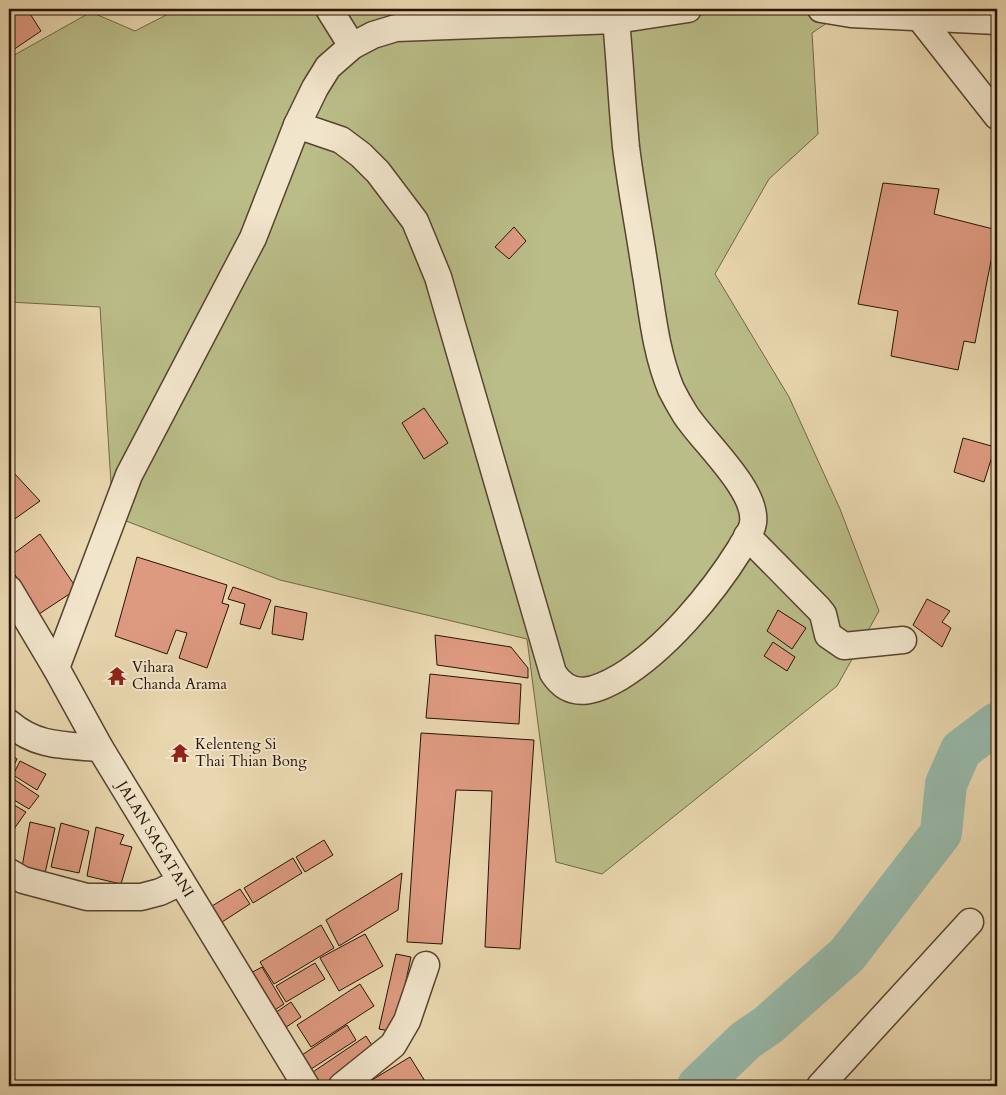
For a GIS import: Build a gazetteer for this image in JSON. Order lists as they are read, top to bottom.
{
  "streets": {
    "street": ["JALAN SAGATANI"]
  },
  "places": {
    "temple": ["Vihara Chanda Arama", "Kelenteng Si Thai Thian Bong"]
  }
}
